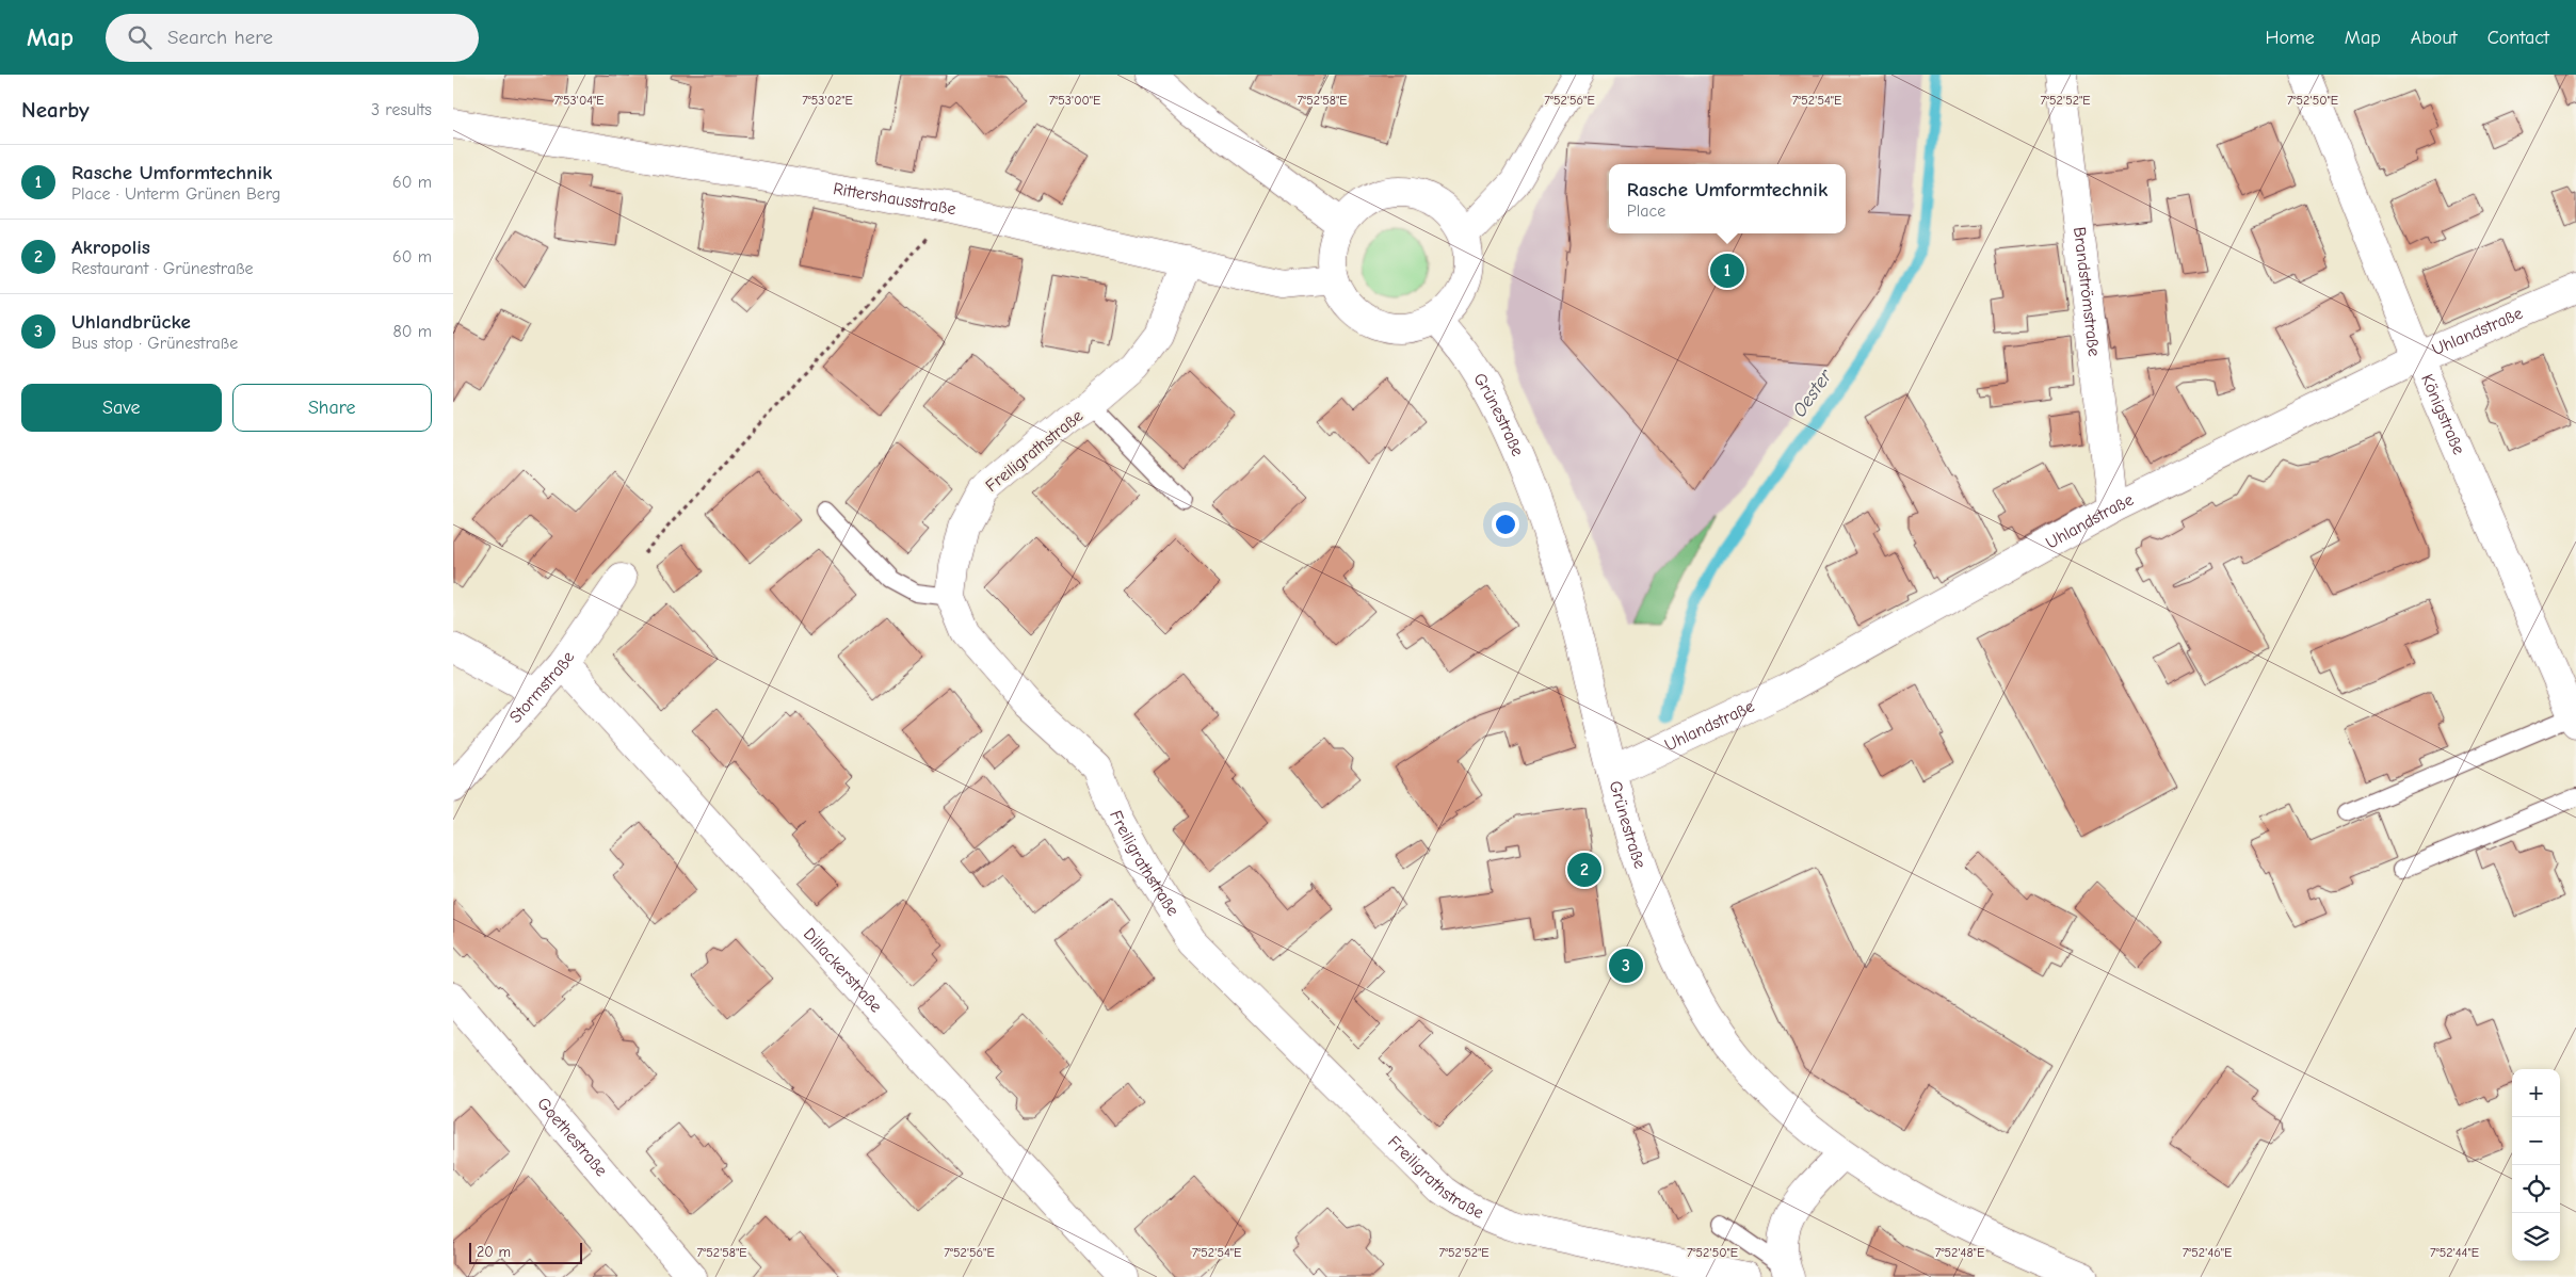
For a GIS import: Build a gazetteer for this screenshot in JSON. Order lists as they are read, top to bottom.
{
  "streets": {
    "street": [
      "Rittershausstraße",
      "Brandströmstraße",
      "Uhlandstraße",
      "Königstraße",
      "Grünestraße",
      "Freiligrathstraße",
      "Stormstraße",
      "Dillackerstraße",
      "Goethestraße"
    ]
  },
  "crossings": [
    ["Rittershausstraße", "Grünestraße"],
    ["Rittershausstraße", "Freiligrathstraße"],
    ["Brandströmstraße", "Uhlandstraße"],
    ["Uhlandstraße", "Königstraße"],
    ["Uhlandstraße", "Grünestraße"],
    ["Stormstraße", "Dillackerstraße"]
  ],
  "water": ["Oester"],
  "scale_bar": "20 m",
  "page": {
    "header": "Map",
    "search": "Search here",
    "nav": [
      "Home",
      "Map",
      "About",
      "Contact"
    ],
    "heading": ["Nearby", "3 results"],
    "list": [
      {
        "mark": "1",
        "name": "Rasche Umformtechnik",
        "note": "Place · Unterm Grünen Berg",
        "value": "60 m"
      },
      {
        "mark": "2",
        "name": "Akropolis",
        "note": "Restaurant · Grünestraße",
        "value": "60 m"
      },
      {
        "mark": "3",
        "name": "Uhlandbrücke",
        "note": "Bus stop · Grünestraße",
        "value": "80 m"
      }
    ],
    "popup": ["Rasche Umformtechnik", "Place"],
    "pins": ["1", "2", "3"],
    "buttons": ["Save", "Share"],
    "map_buttons": ["+", "−"],
    "scale": "20 m"
  },
  "coordinates": [
    "7°53'04\"E",
    "7°53'02\"E",
    "7°53'00\"E",
    "7°52'58\"E",
    "7°52'56\"E",
    "7°52'54\"E",
    "7°52'52\"E",
    "7°52'50\"E",
    "7°52'48\"E",
    "7°52'46\"E",
    "7°52'44\"E"
  ]
}
